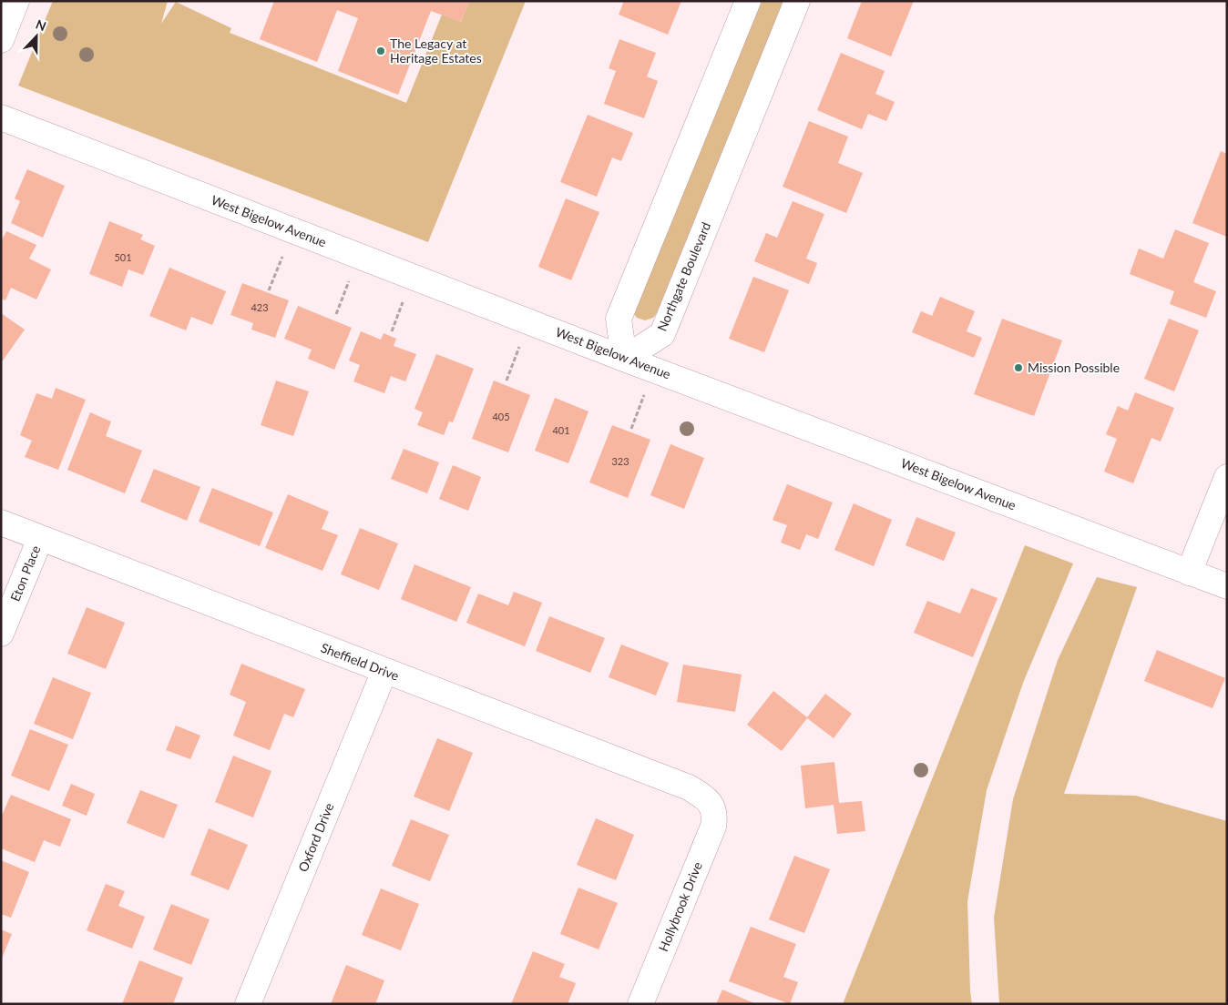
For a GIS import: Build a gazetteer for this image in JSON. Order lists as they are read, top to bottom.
{
  "streets": {
    "street": [
      "West Bigelow Avenue",
      "Northgate Boulevard",
      "Eton Place",
      "Sheffield Drive",
      "Oxford Drive",
      "Hollybrook Drive"
    ]
  },
  "crossings": [
    ["West Bigelow Avenue", "Northgate Boulevard"],
    ["Eton Place", "Sheffield Drive"],
    ["Sheffield Drive", "Oxford Drive"],
    ["Sheffield Drive", "Hollybrook Drive"]
  ],
  "places": ["The Legacy at Heritage Estates", "Mission Possible"],
  "house_numbers": [
    "501",
    "423",
    "405",
    "401",
    "323"
  ],
  "north": "top"
}
